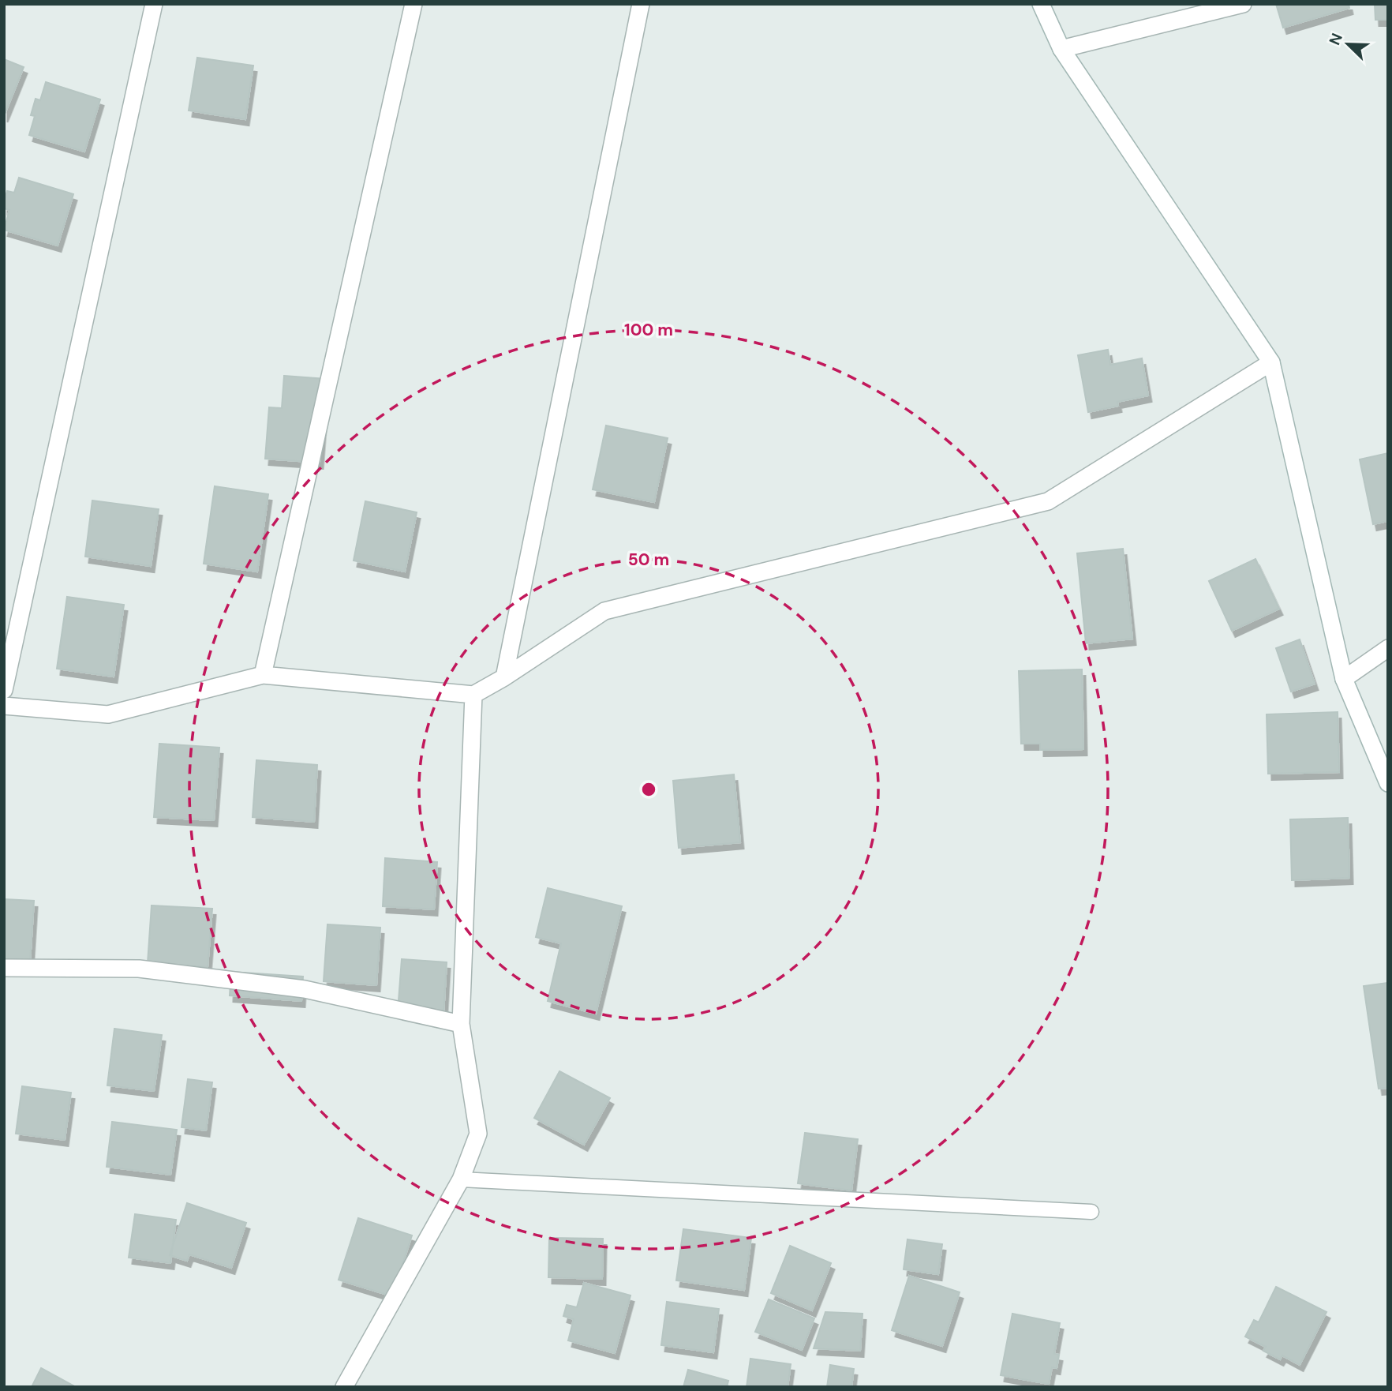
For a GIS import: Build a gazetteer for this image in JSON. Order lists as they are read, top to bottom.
{
  "north": "top left",
  "rings": ["100 m", "50 m"]
}
